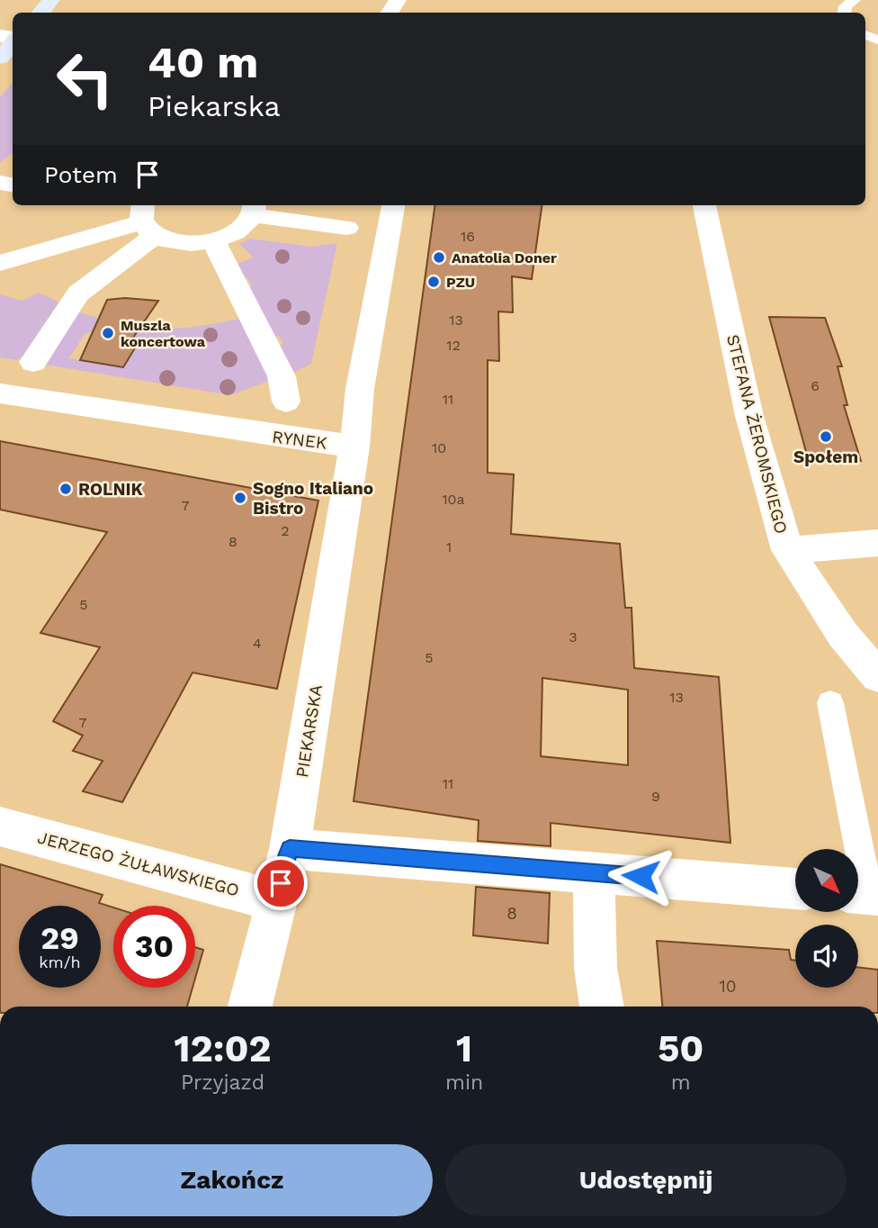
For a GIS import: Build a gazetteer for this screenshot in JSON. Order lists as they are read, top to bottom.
{
  "streets": {
    "street": [
      "STEFANA ŻEROMSKIEGO",
      "RYNEK",
      "PIEKARSKA",
      "JERZEGO ŻUŁAWSKIEGO"
    ]
  },
  "crossings": [
    ["RYNEK", "PIEKARSKA"],
    ["PIEKARSKA", "JERZEGO ŻUŁAWSKIEGO"]
  ],
  "places": [
    "Anatolia Doner",
    "PZU",
    "Muszla koncertowa",
    "Społem",
    "ROLNIK",
    "Sogno Italiano Bistro"
  ],
  "house_numbers": [
    "16",
    "13",
    "12",
    "6",
    "11",
    "10",
    "10a",
    "7",
    "2",
    "8",
    "1",
    "5",
    "3",
    "4",
    "5",
    "13",
    "7",
    "11",
    "9",
    "8",
    "10"
  ],
  "north": "bottom right",
  "page": {
    "turn": ["40 m", "Piekarska"],
    "then": "Potem",
    "speed": "29 km/h",
    "limit": "30",
    "eta": [
      "12:02",
      "Przyjazd",
      "1",
      "min",
      "50",
      "m"
    ],
    "buttons": ["Zakończ", "Udostępnij"]
  }
}
